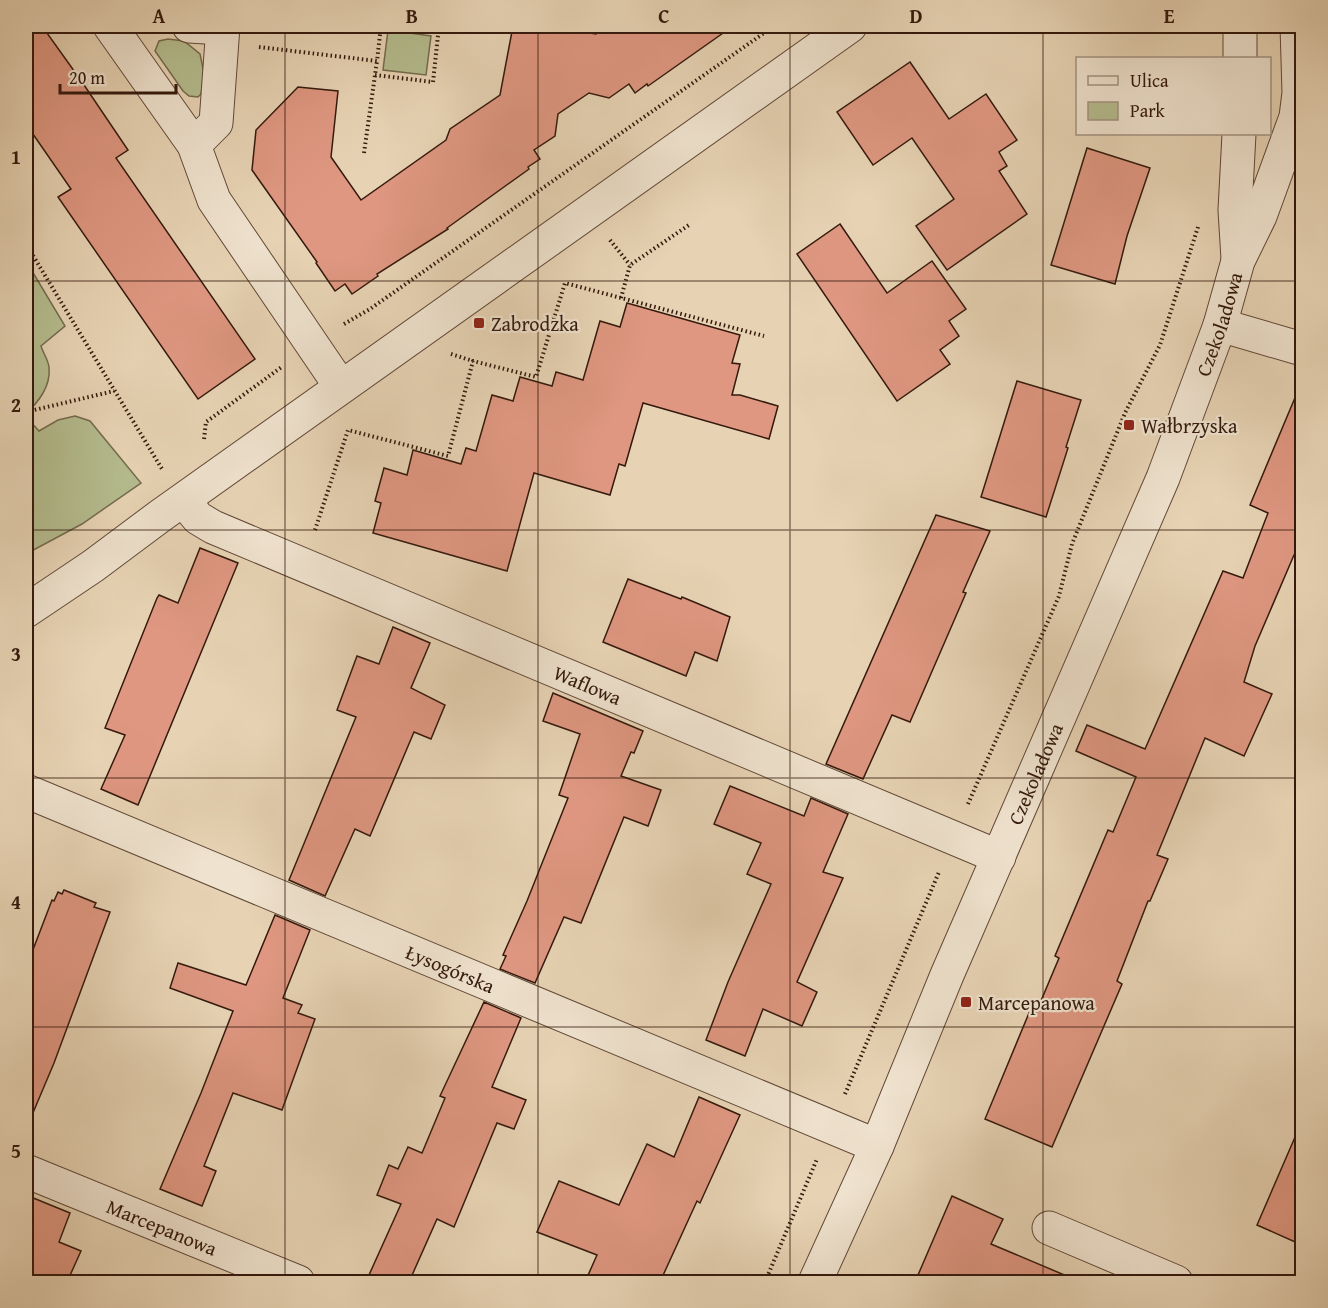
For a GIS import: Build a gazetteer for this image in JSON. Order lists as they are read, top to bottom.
{
  "streets": {
    "street": [
      "Czekoladowa",
      "Waflowa",
      "Łysogórska",
      "Marcepanowa"
    ]
  },
  "crossings": [
    ["Czekoladowa", "Waflowa"],
    ["Czekoladowa", "Łysogórska"]
  ],
  "places": {
    "transit": ["Zabrodzka", "Wałbrzyska", "Marcepanowa"]
  },
  "legend": ["Ulica", "Park"],
  "scale_bar": "20 m",
  "grid": {
    "columns": [
      "A",
      "B",
      "C",
      "D",
      "E"
    ],
    "rows": [
      "1",
      "2",
      "3",
      "4",
      "5"
    ]
  }
}
